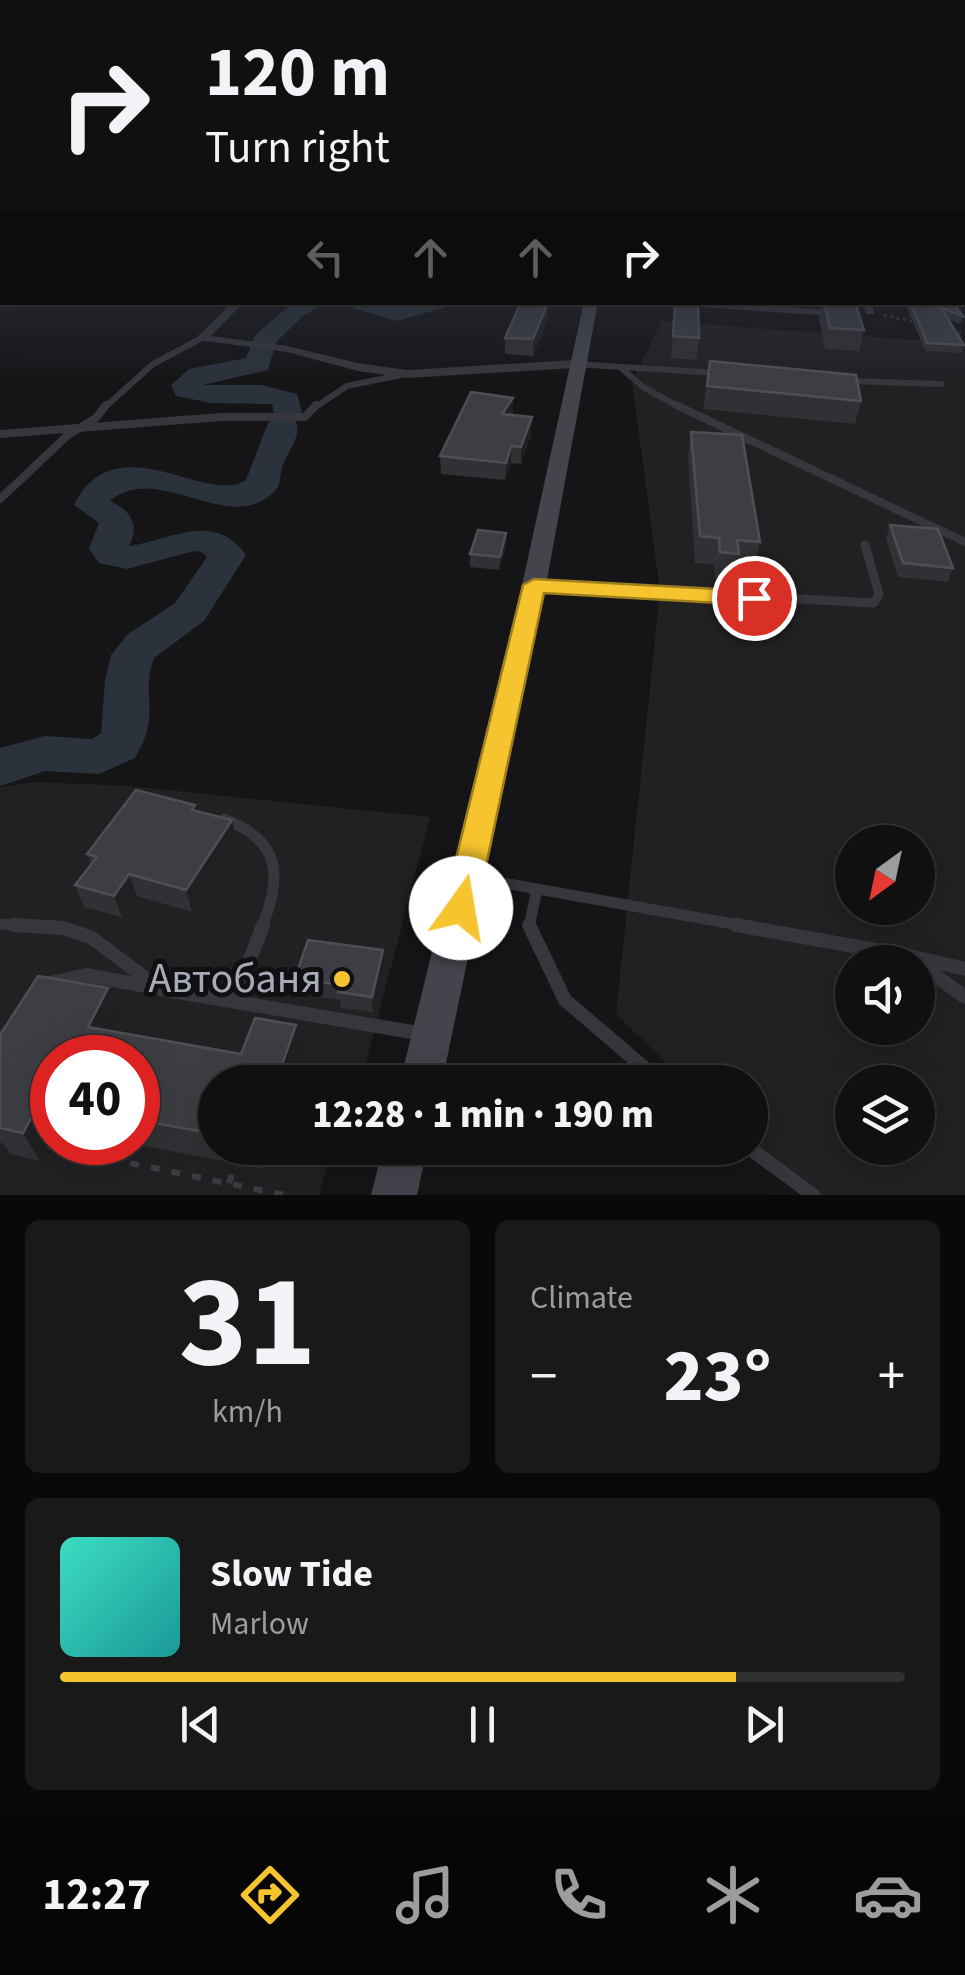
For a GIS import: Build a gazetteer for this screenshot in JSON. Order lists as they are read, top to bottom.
{
  "places": ["Автобаня"],
  "north": "bottom left",
  "page": {
    "turn": ["120 m", "Turn right"],
    "limit": "40",
    "trip": "12:28 · 1 min · 190 m",
    "tile": [
      ["31", "km/h"],
      "Climate"
    ],
    "heat": ["−", "23°", "+"],
    "song": ["Slow Tide", "Marlow"],
    "tabs": "12:27"
  }
}
